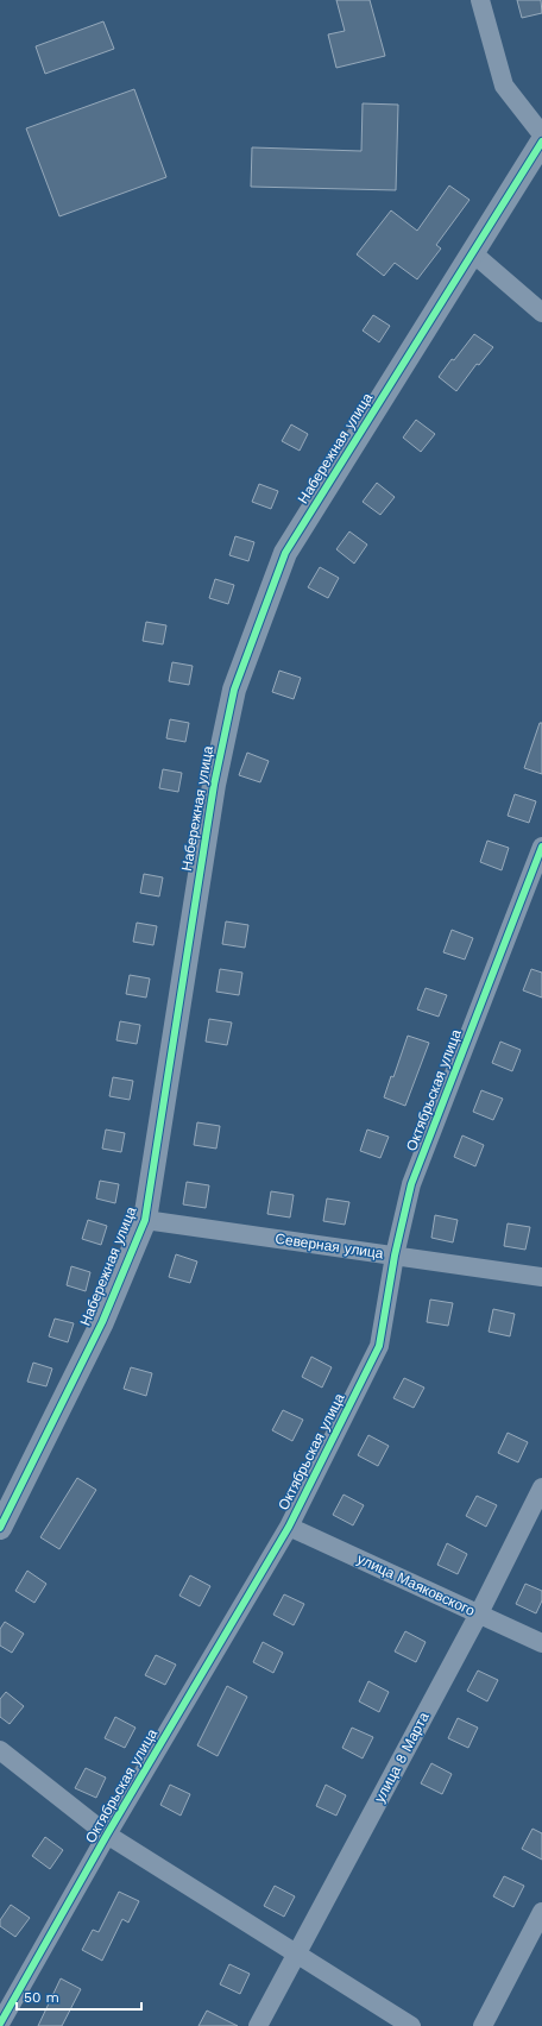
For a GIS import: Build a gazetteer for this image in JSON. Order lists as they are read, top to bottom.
{
  "streets": {
    "street": [
      "Набережная улица",
      "Октябрьская улица",
      "Северная улица",
      "улица Маяковского",
      "улица 8 Марта"
    ]
  },
  "crossings": [
    ["Набережная улица", "Северная улица"],
    ["Октябрьская улица", "Северная улица"],
    ["Октябрьская улица", "улица Маяковского"],
    ["улица Маяковского", "улица 8 Марта"]
  ],
  "scale_bar": "50 m"
}
